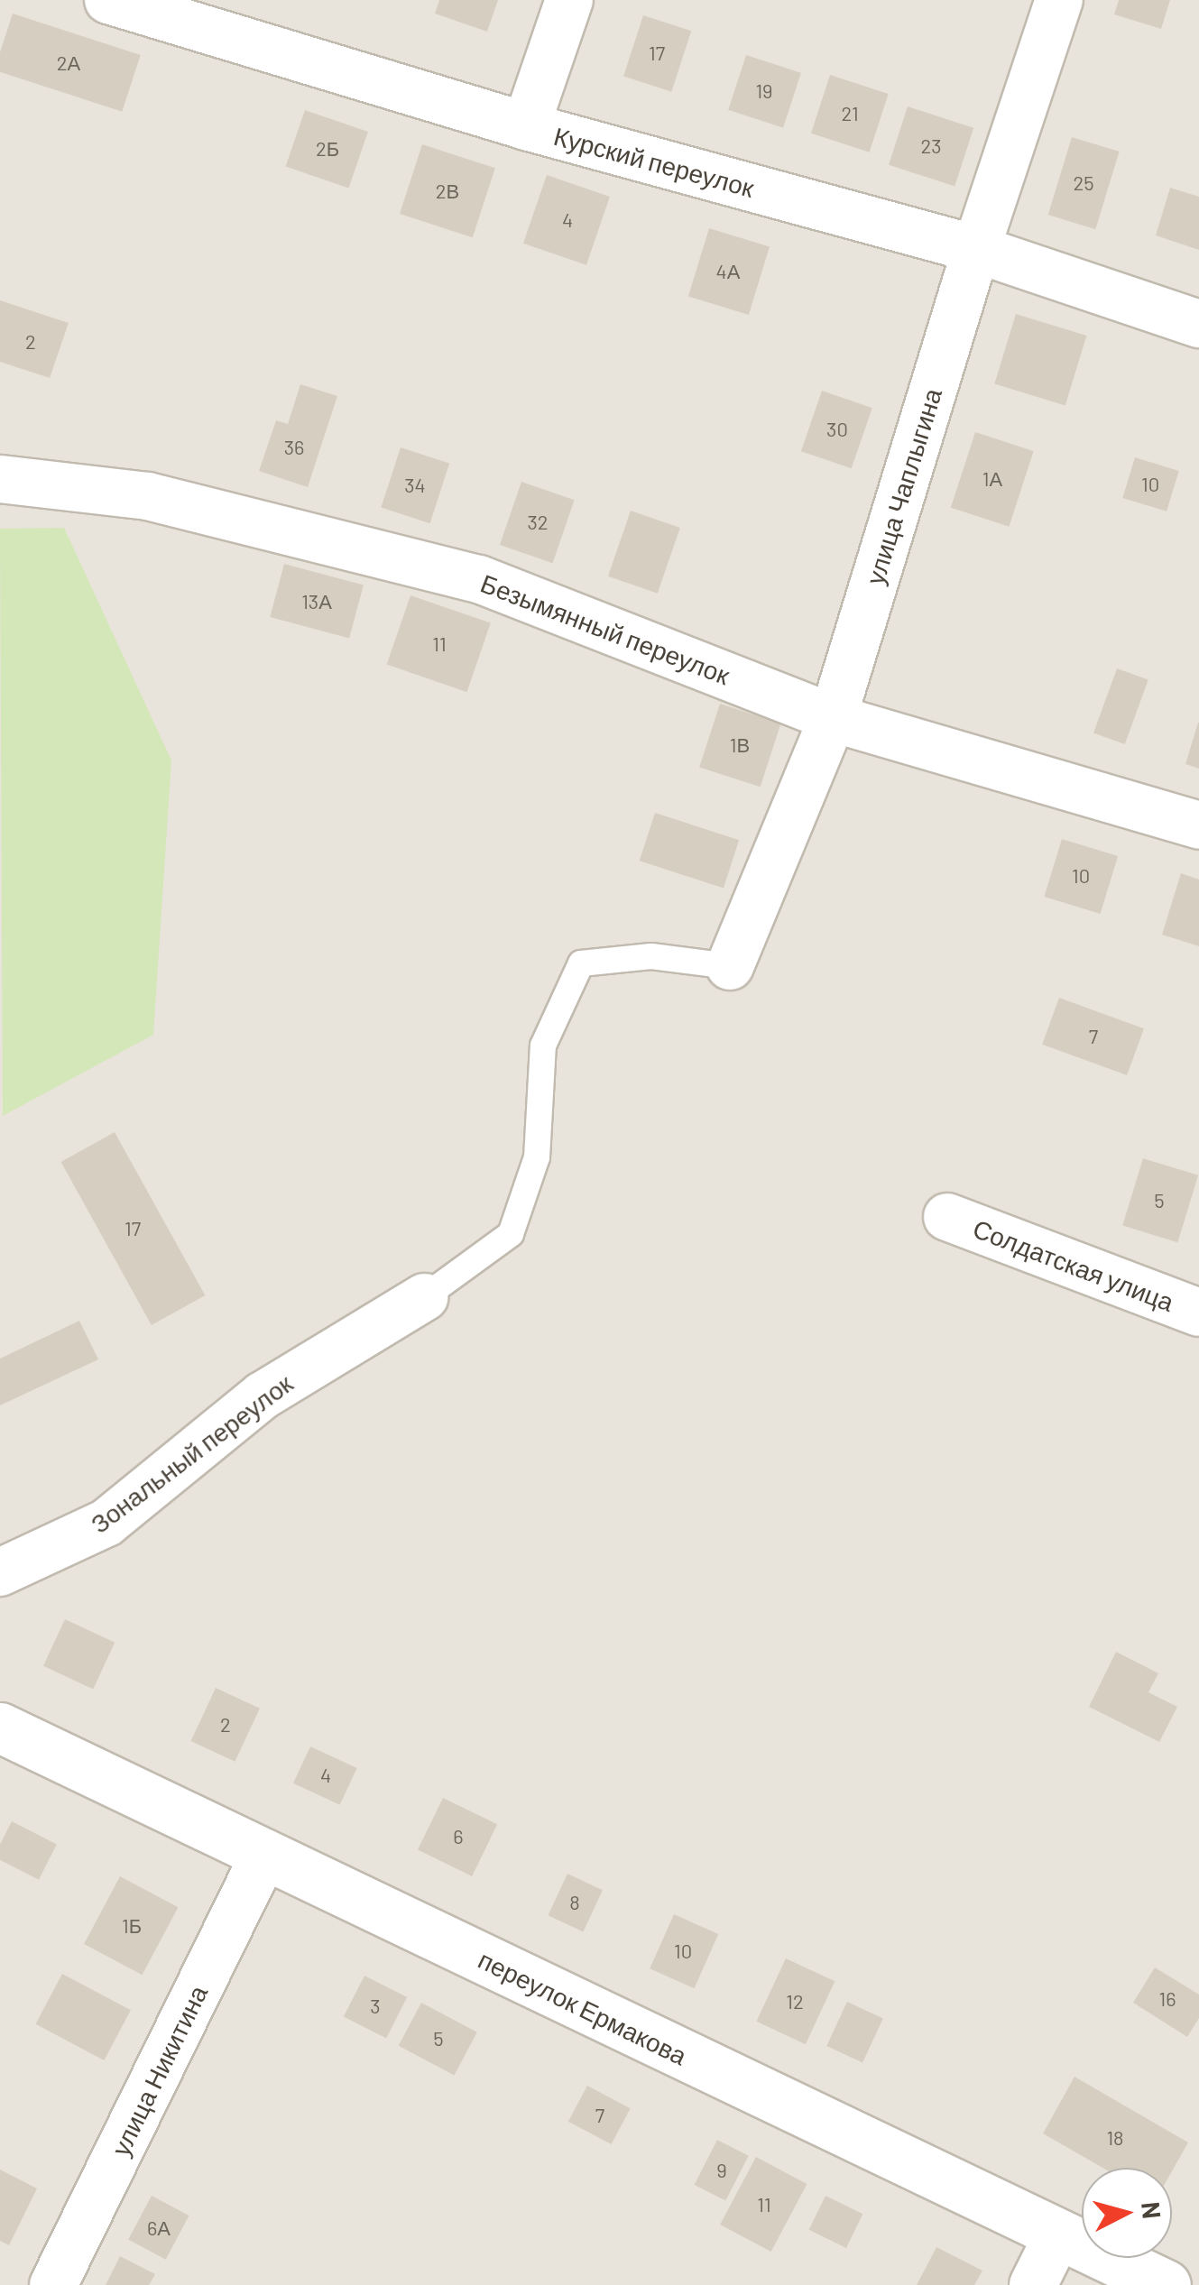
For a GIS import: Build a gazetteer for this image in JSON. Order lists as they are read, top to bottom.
{
  "streets": {
    "street": [
      "Курский переулок",
      "улица Чаплыгина",
      "Безымянный переулок",
      "Солдатская улица",
      "Зональный переулок",
      "переулок Ермакова",
      "улица Никитина"
    ]
  },
  "crossings": [
    ["Курский переулок", "улица Чаплыгина"],
    ["улица Чаплыгина", "Безымянный переулок"],
    ["переулок Ермакова", "улица Никитина"]
  ],
  "house_numbers": [
    "17",
    "2А",
    "19",
    "21",
    "23",
    "2Б",
    "25",
    "2В",
    "4",
    "4А",
    "2",
    "30",
    "36",
    "1А",
    "10",
    "34",
    "32",
    "13А",
    "11",
    "1В",
    "10",
    "7",
    "5",
    "17",
    "2",
    "4",
    "6",
    "8",
    "1Б",
    "10",
    "16",
    "12",
    "3",
    "5",
    "7",
    "18",
    "9",
    "11",
    "6А"
  ],
  "north": "right"
}
